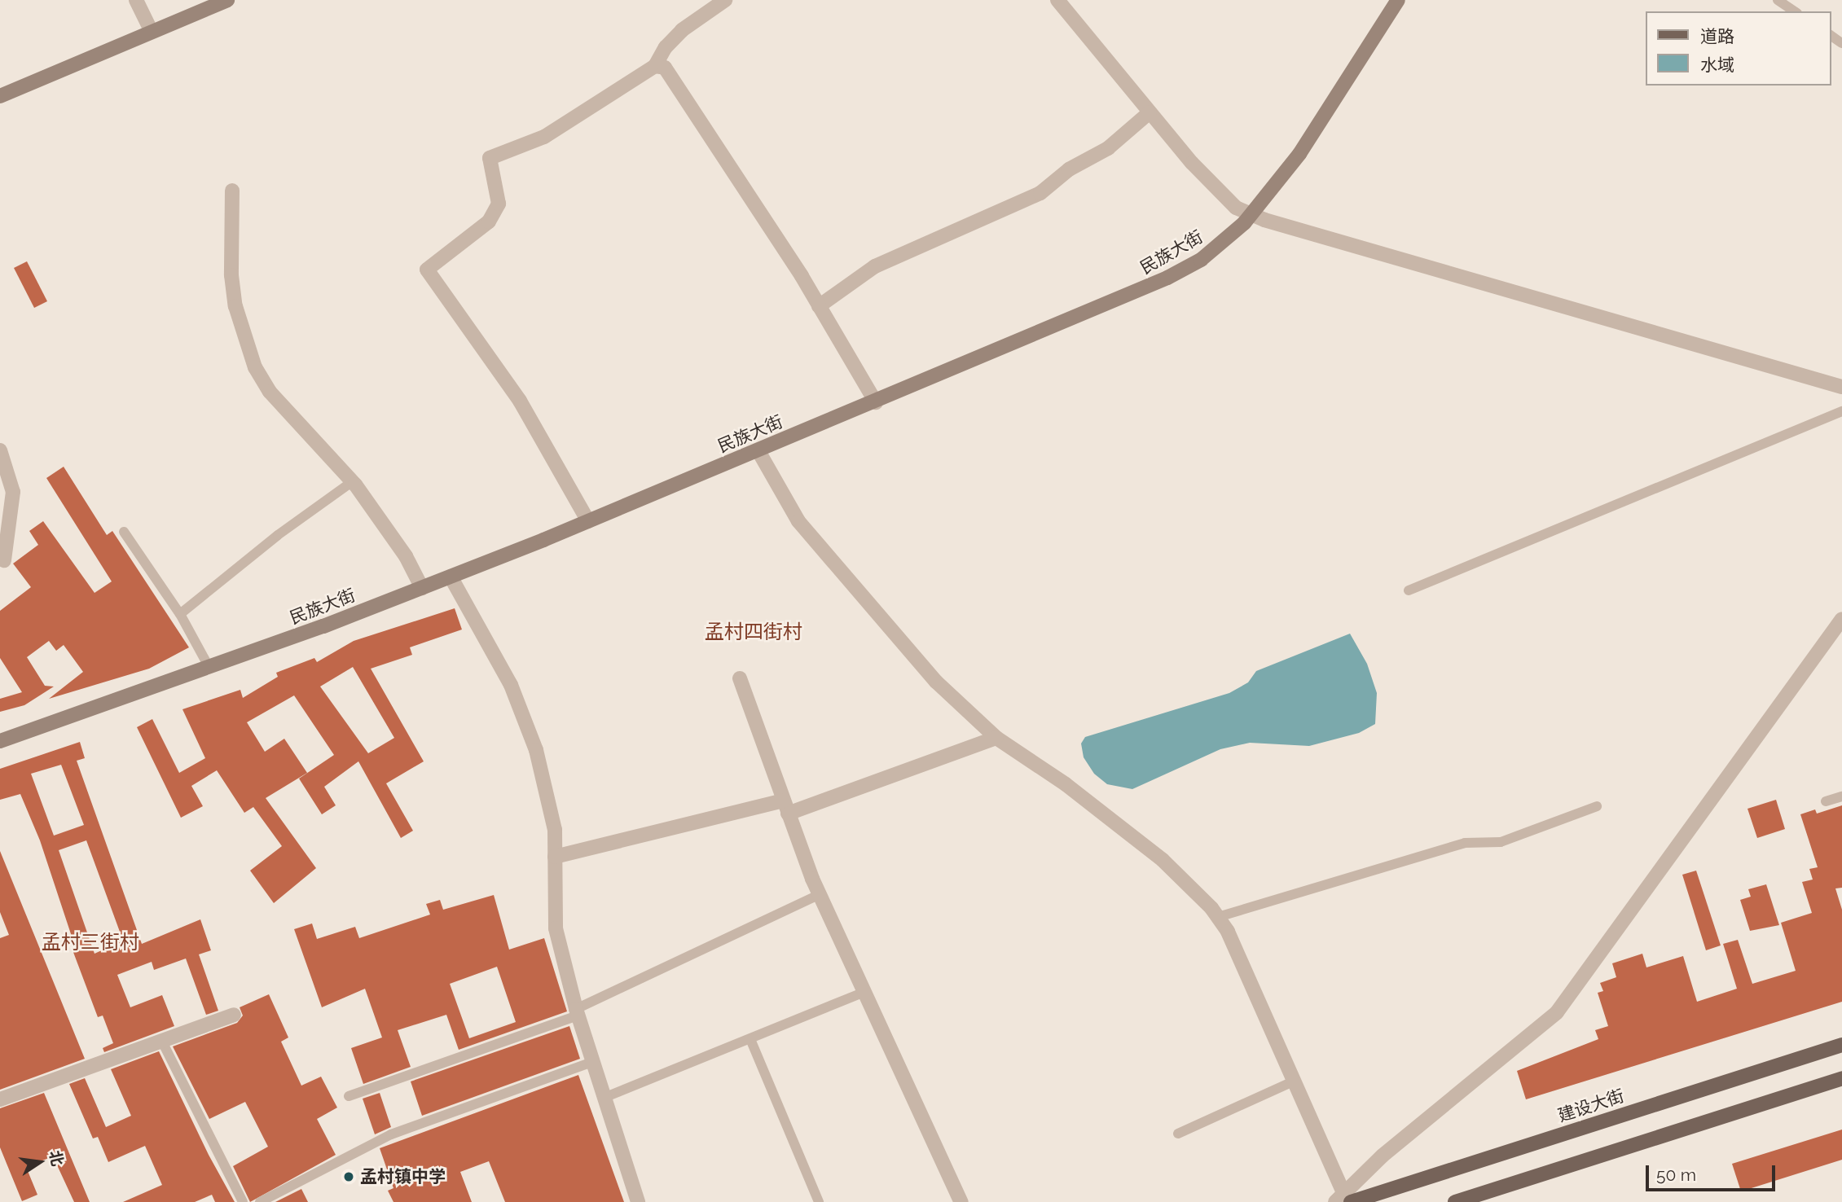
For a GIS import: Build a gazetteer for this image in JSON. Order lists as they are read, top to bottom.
{
  "streets": {
    "main road": ["民族大街", "建设大街"]
  },
  "districts": ["孟村四街村", "孟村三街村"],
  "places": ["孟村镇中学"],
  "legend": ["道路", "水域"],
  "scale_bar": "50 m",
  "north": "right"
}
